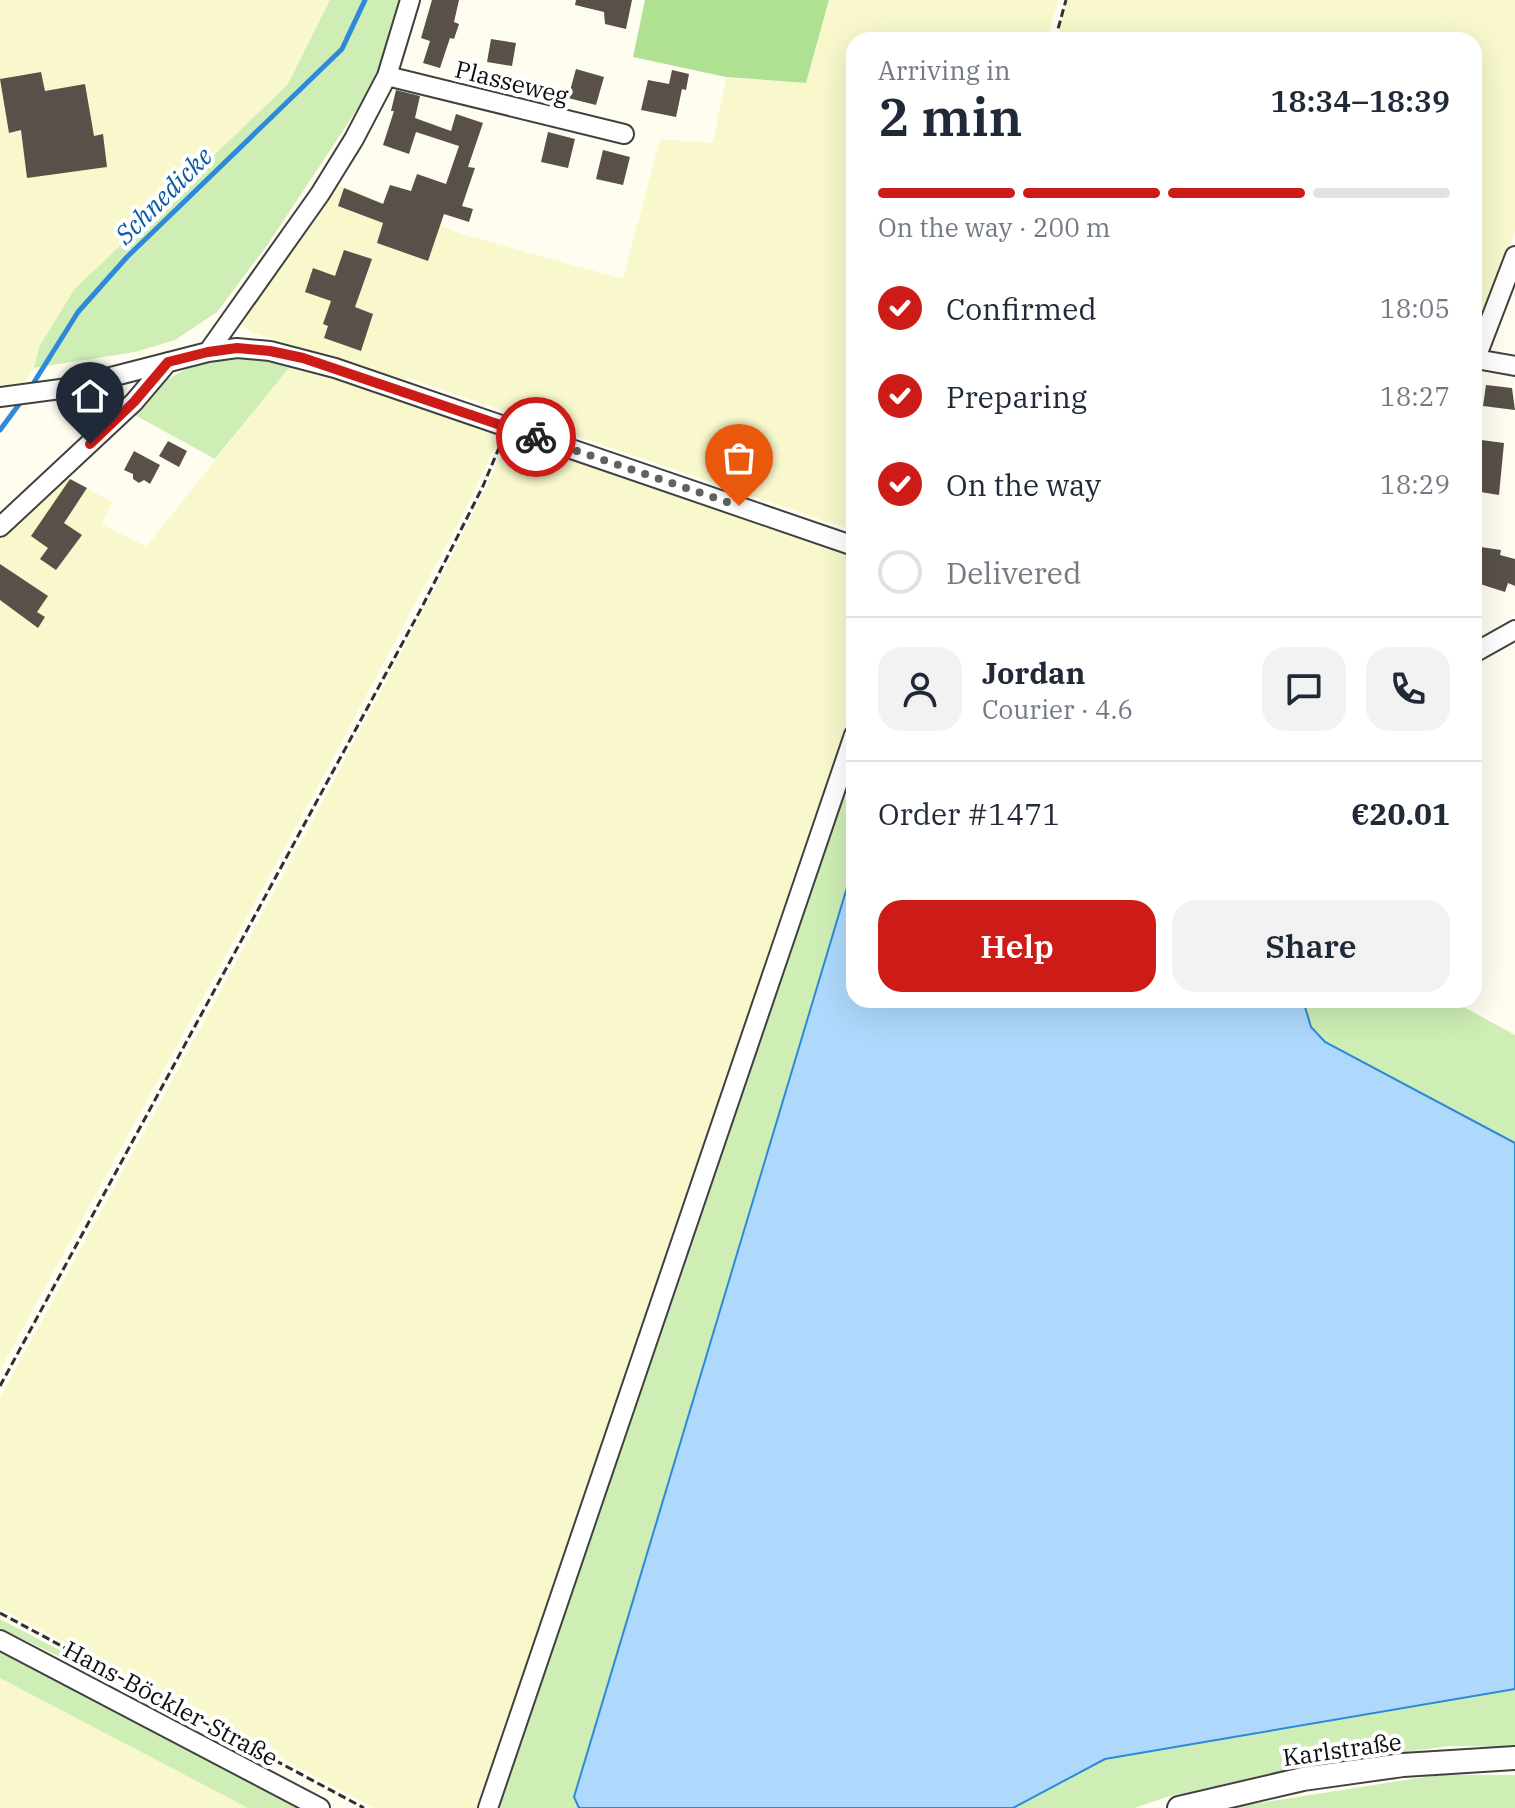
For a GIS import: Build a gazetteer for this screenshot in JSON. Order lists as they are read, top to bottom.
{
  "streets": {
    "street": ["Plasseweg", "Hans-Böckler-Straße", "Karlstraße"]
  },
  "water": ["Schnedicke"],
  "page": {
    "heading": ["2 min", "Arriving in", "18:34–18:39"],
    "panel": [
      "Jordan",
      "Courier · 4.6",
      "Order #1471",
      "€20.01"
    ],
    "bar": "On the way · 200 m",
    "list": [
      ["Confirmed", "18:05"],
      ["Preparing", "18:27"],
      ["On the way", "18:29"],
      "Delivered"
    ],
    "buttons": ["Help", "Share"]
  }
}
